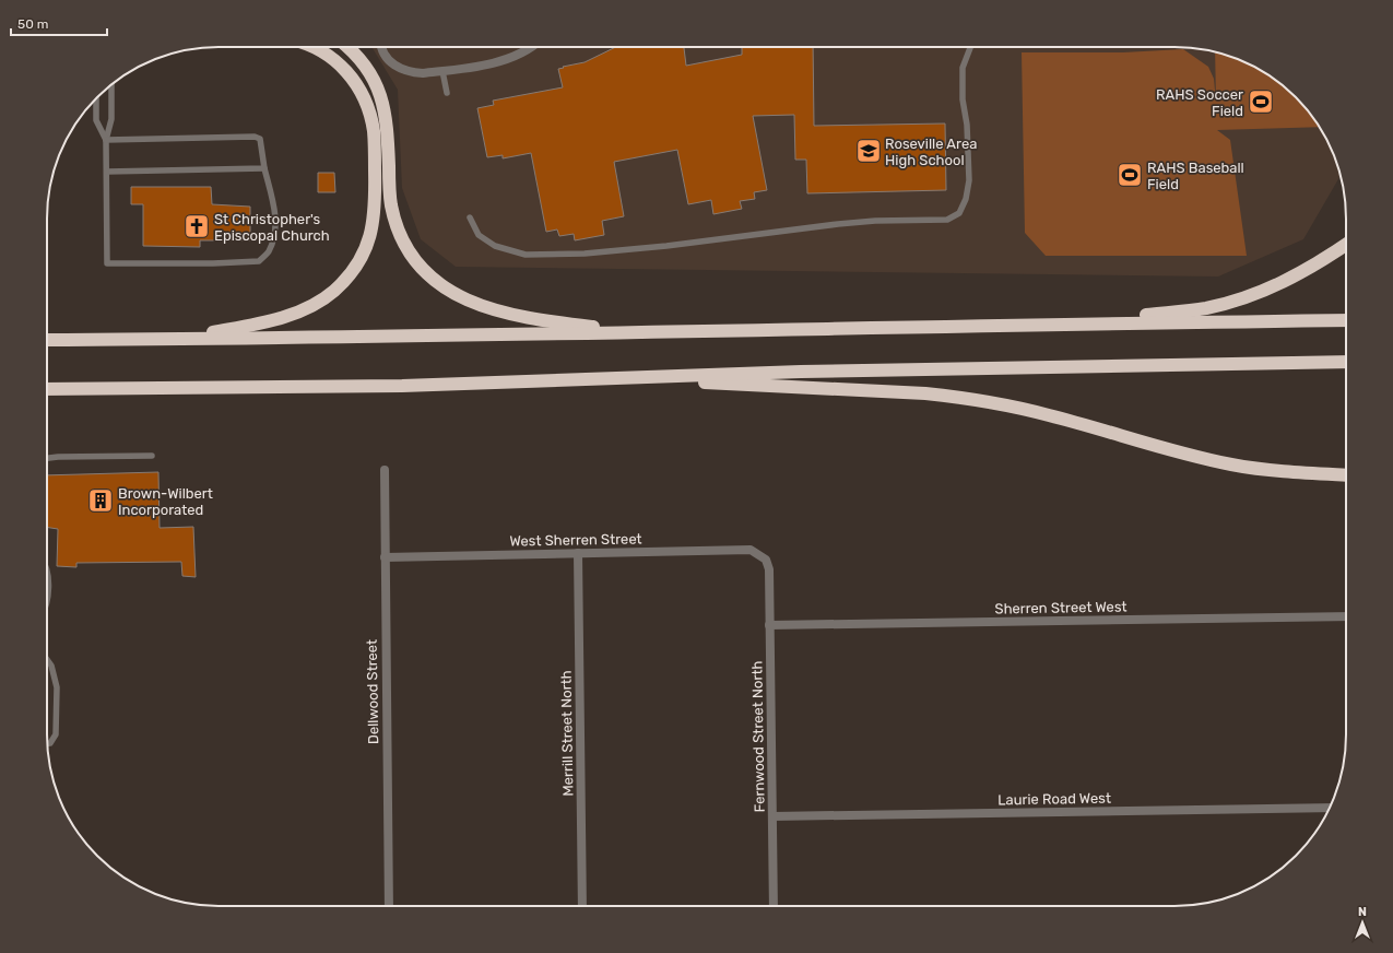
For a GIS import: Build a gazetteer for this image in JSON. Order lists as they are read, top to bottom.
{
  "streets": {
    "street": [
      "West Sherren Street",
      "Sherren Street West",
      "Dellwood Street",
      "Merrill Street North",
      "Fernwood Street North",
      "Laurie Road West"
    ]
  },
  "crossings": [
    ["West Sherren Street", "Dellwood Street"],
    ["West Sherren Street", "Merrill Street North"],
    ["West Sherren Street", "Fernwood Street North"],
    ["Sherren Street West", "Fernwood Street North"],
    ["Fernwood Street North", "Laurie Road West"]
  ],
  "places": {
    "sports": ["RAHS Soccer Field", "RAHS Baseball Field"],
    "school or university": ["Roseville Area High School"],
    "church": ["St Christopher's Episcopal Church"],
    "building": ["Brown-Wilbert Incorporated"]
  },
  "scale_bar": "50 m",
  "north": "top"
}
